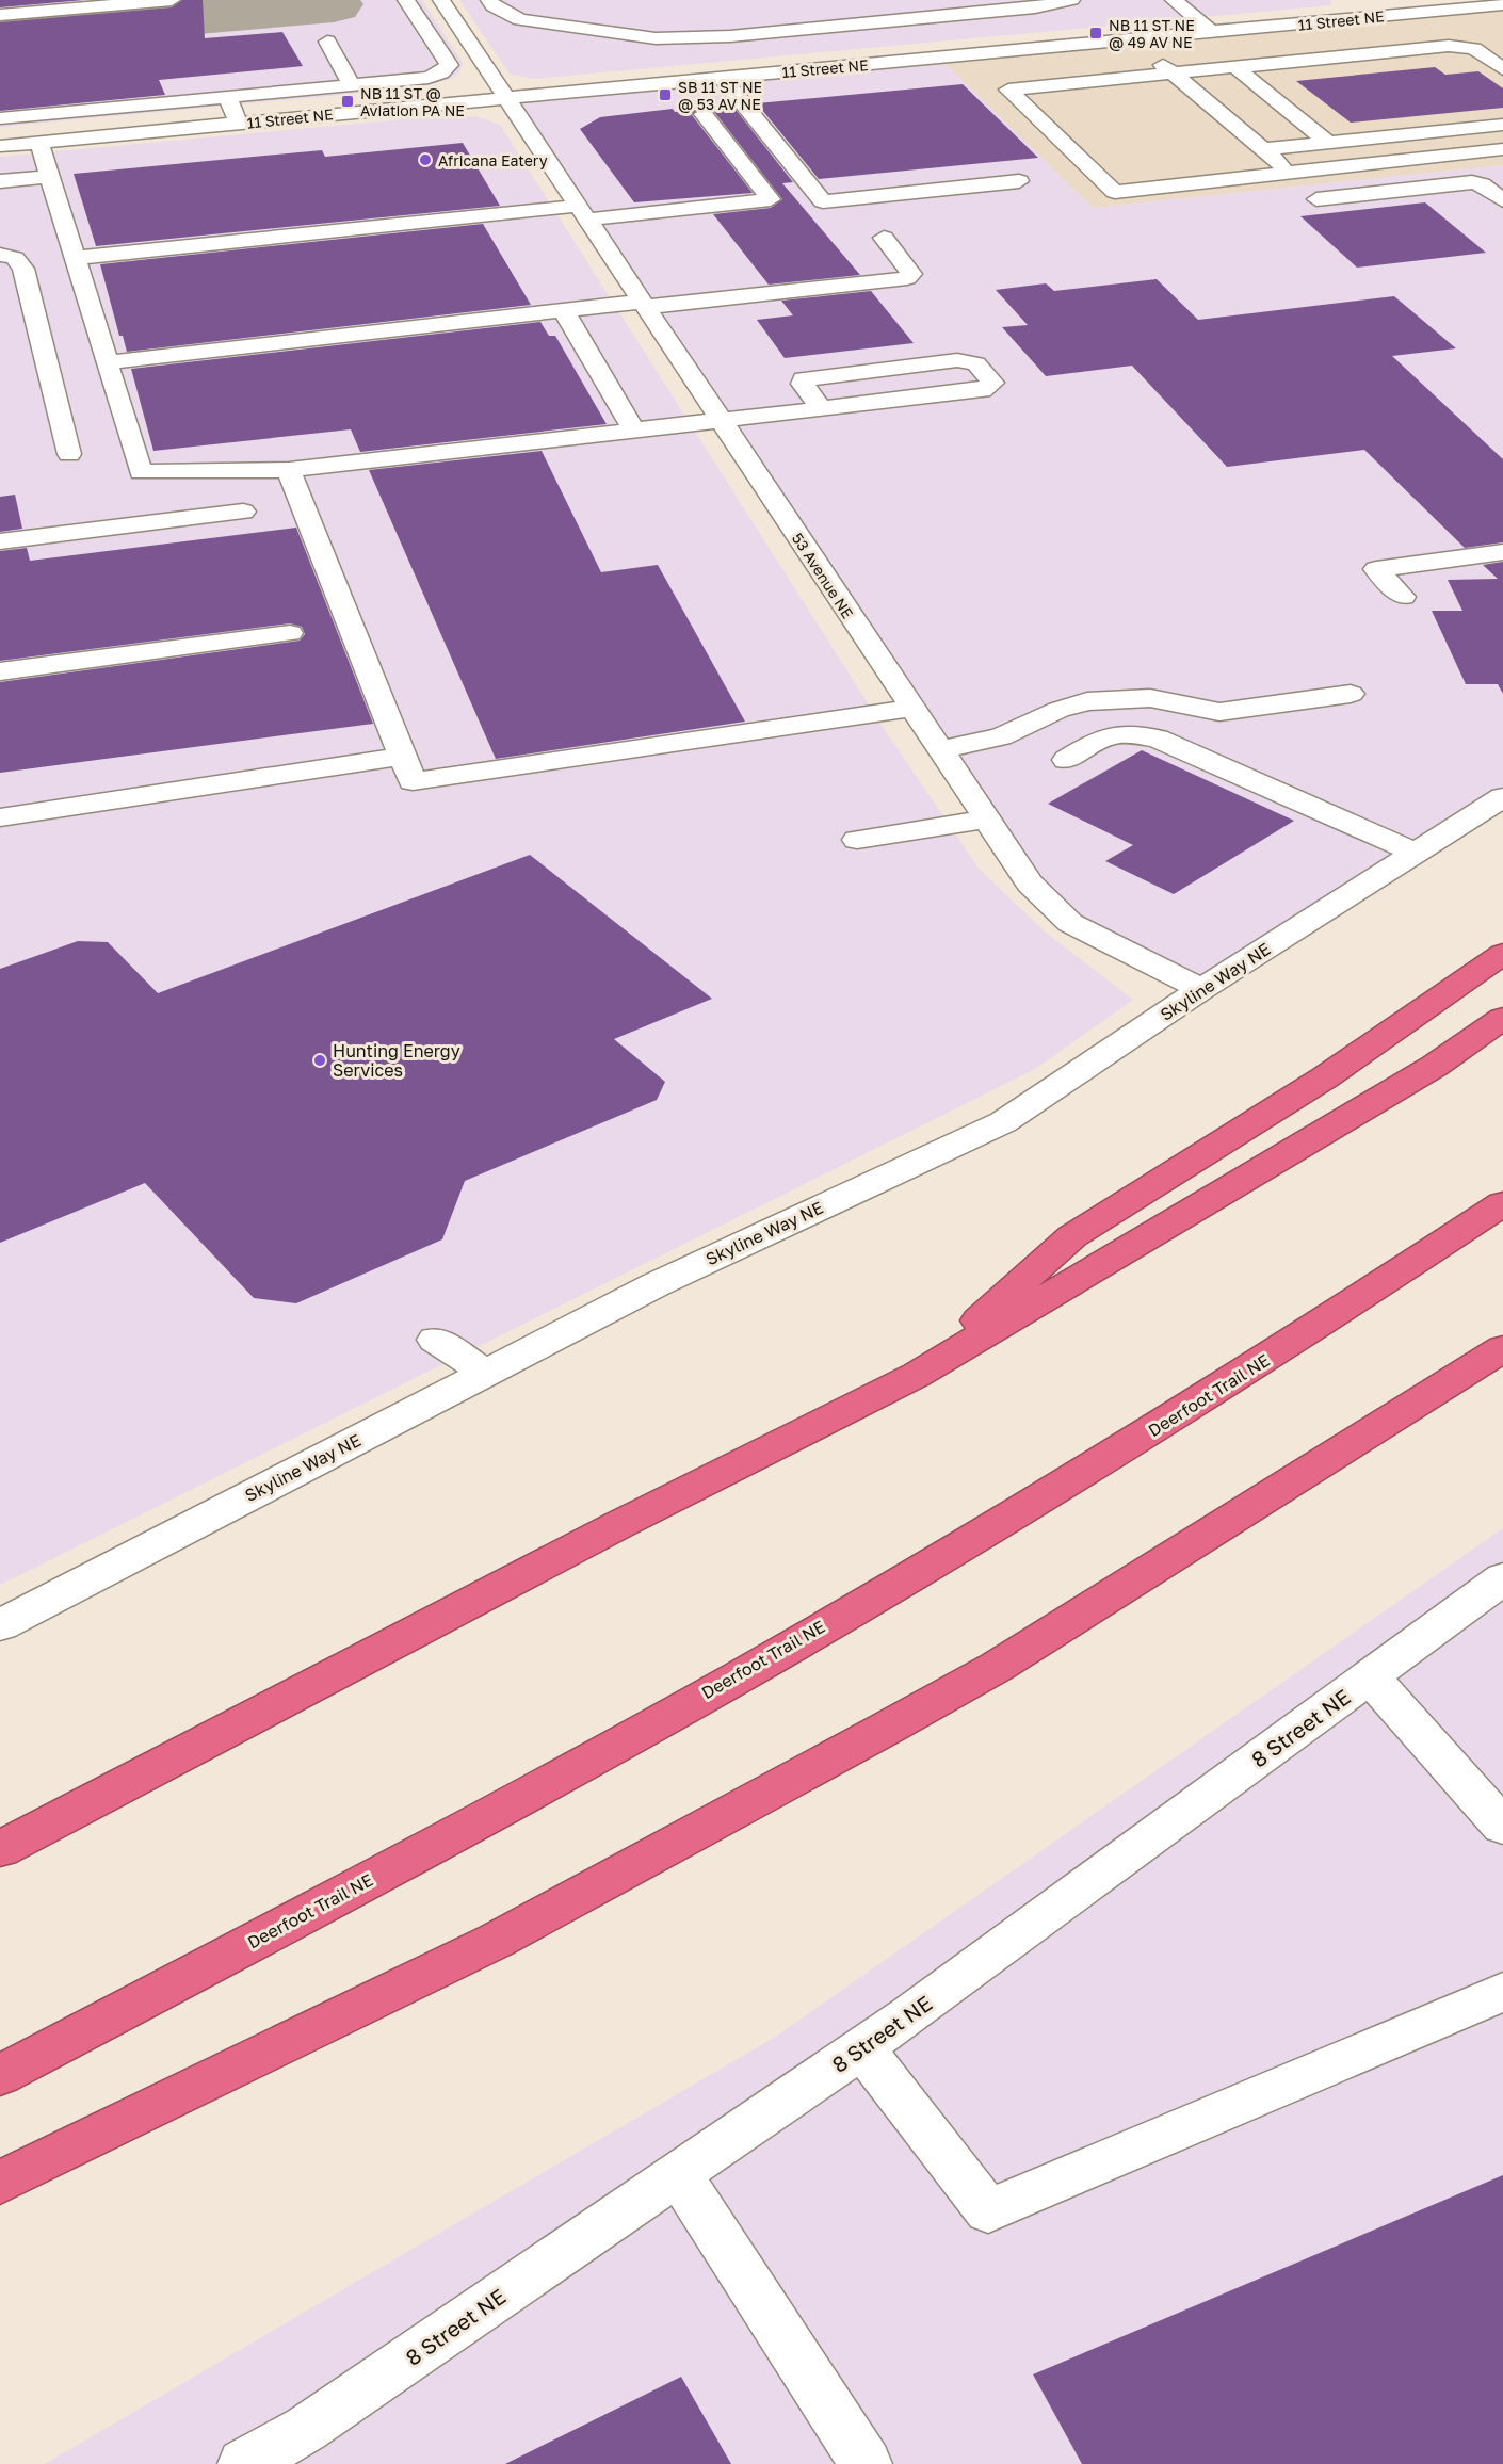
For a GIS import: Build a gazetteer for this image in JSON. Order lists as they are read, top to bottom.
{
  "streets": {
    "highway": ["Deerfoot Trail NE"],
    "street": [
      "11 Street NE",
      "53 Avenue NE",
      "Skyline Way NE",
      "8 Street NE"
    ]
  },
  "crossings": [
    ["11 Street NE", "53 Avenue NE"],
    ["53 Avenue NE", "Skyline Way NE"]
  ],
  "places": {
    "transit": ["NB 11 ST NE @ 49 AV NE", "SB 11 ST NE @ 53 AV NE", "NB 11 ST @ Aviation PA NE"],
    "other": ["Africana Eatery", "Hunting Energy Services"]
  }
}
